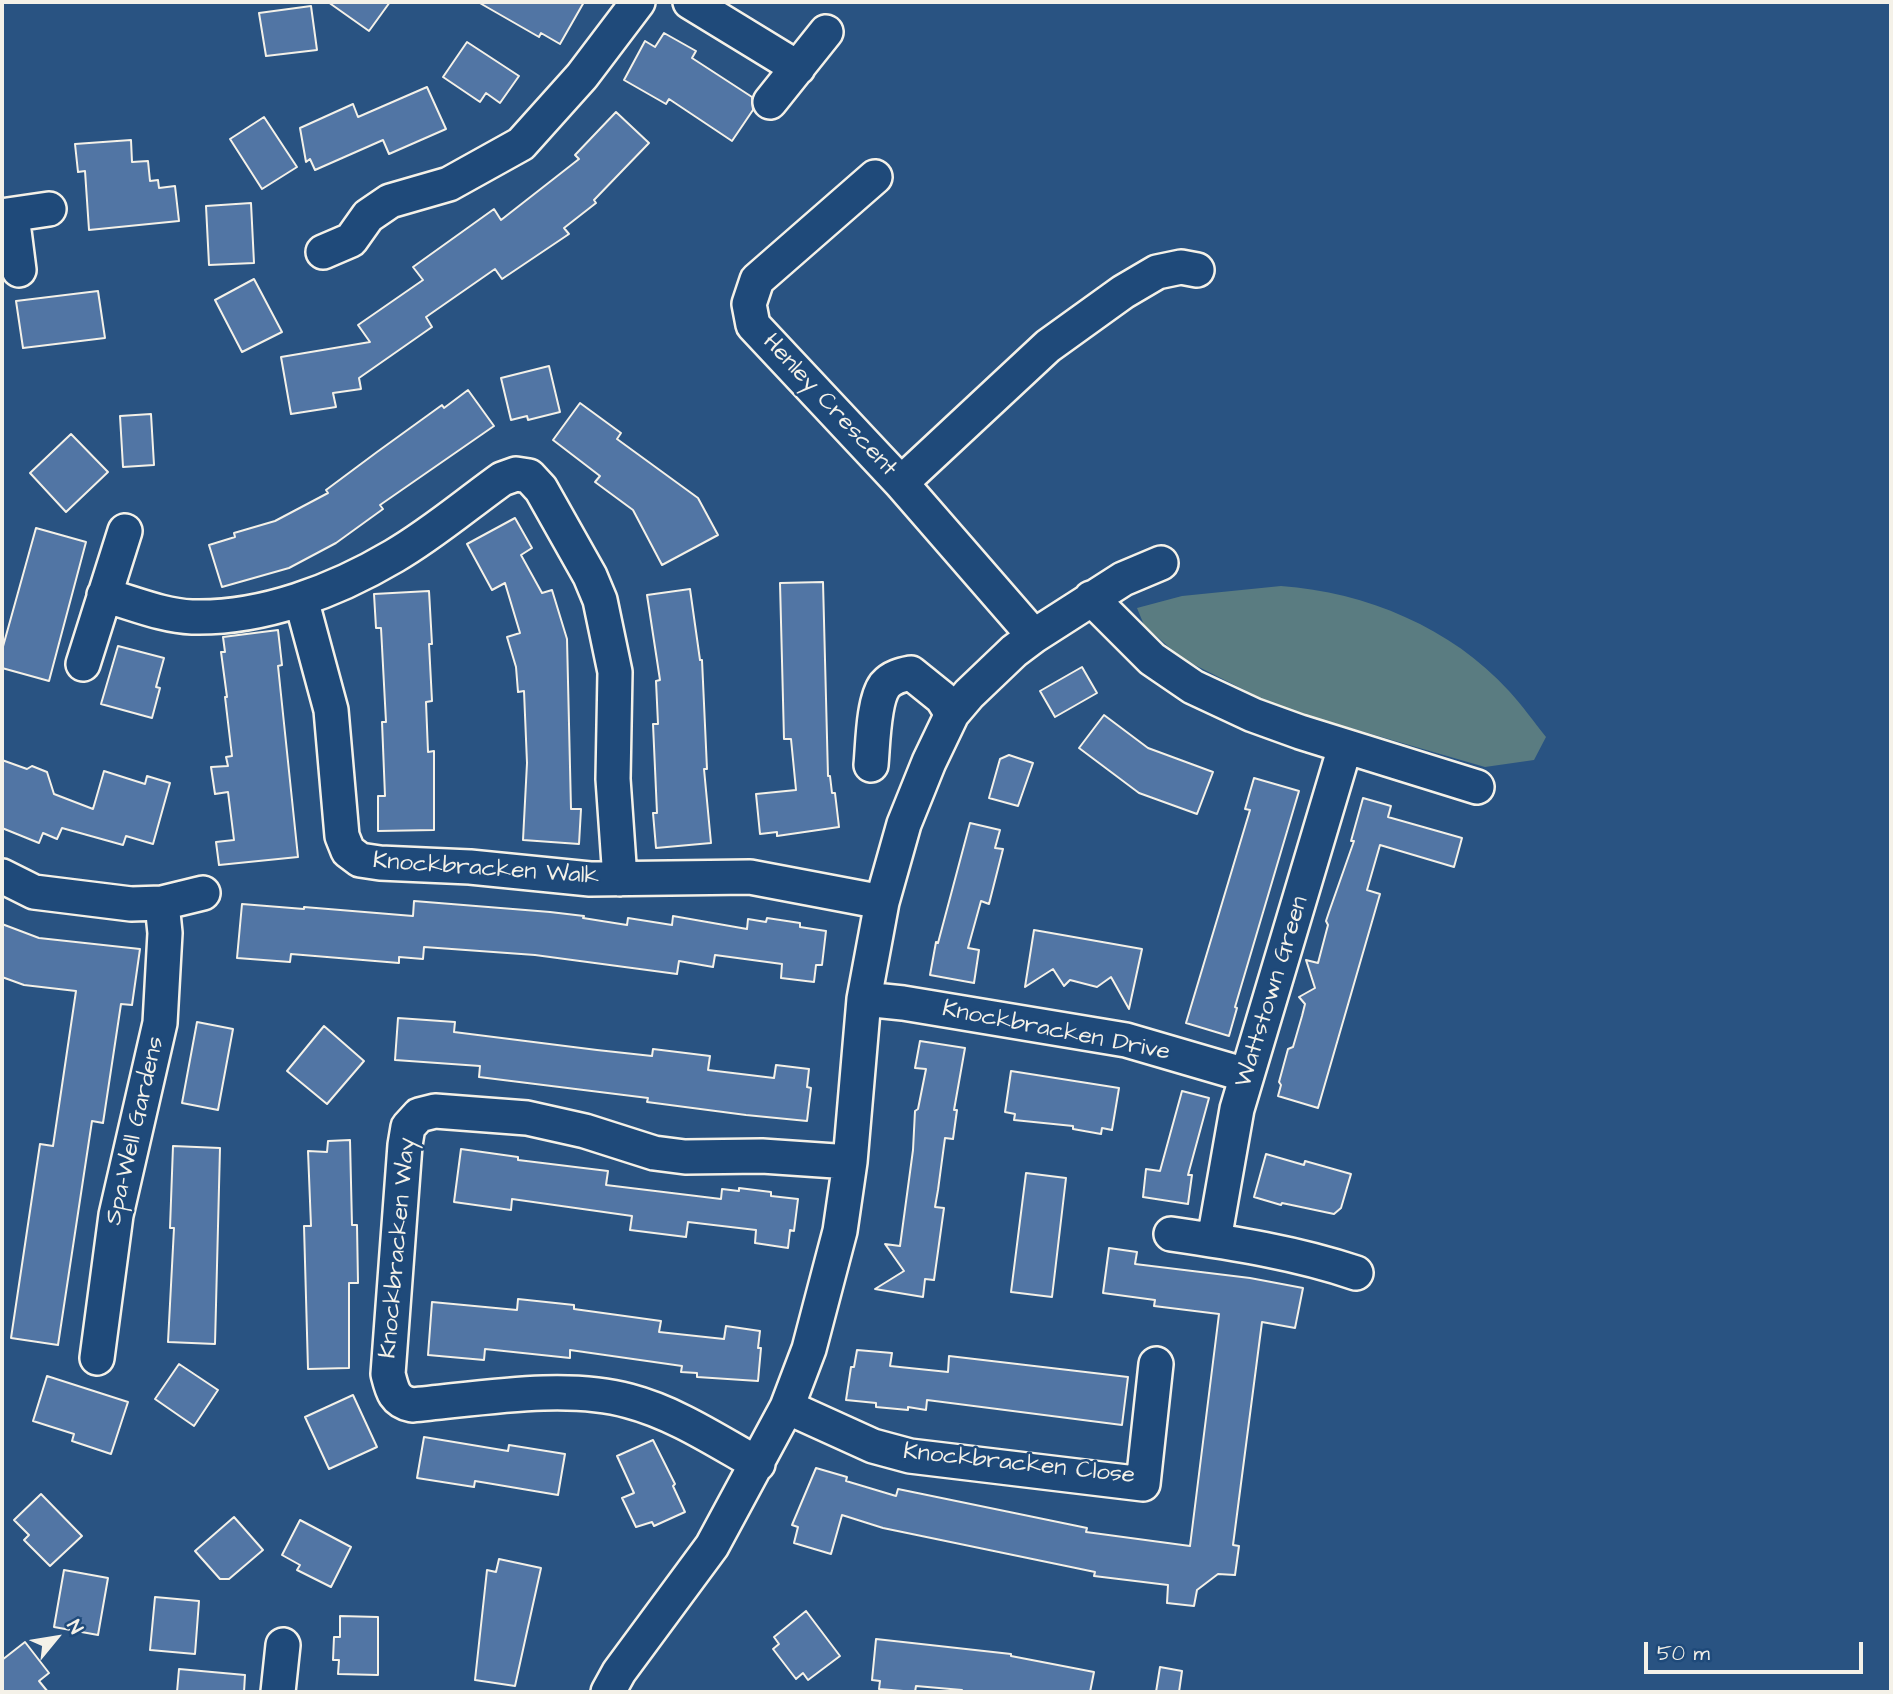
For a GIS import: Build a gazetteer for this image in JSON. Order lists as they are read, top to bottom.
{
  "streets": {
    "street": [
      "Henley Crescent",
      "Knockbracken Walk",
      "Wattstown Green",
      "Knockbracken Drive",
      "Spa-Well Gardens",
      "Knockbracken Way",
      "Knockbracken Close"
    ]
  },
  "crossings": [
    ["Wattstown Green", "Knockbracken Drive"]
  ],
  "scale_bar": "50 m",
  "north": "top right"
}
